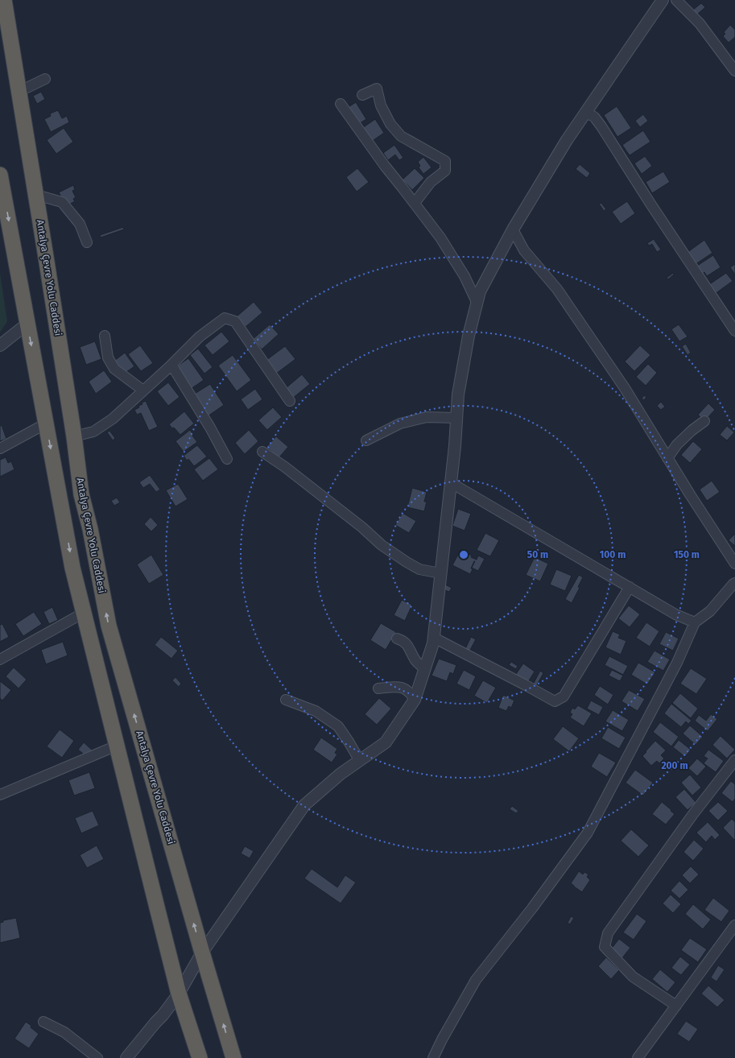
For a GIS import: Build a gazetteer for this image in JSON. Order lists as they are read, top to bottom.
{
  "streets": {
    "highway": ["Antalya Çevre Yolu Caddesi"]
  },
  "rings": [
    "50 m",
    "100 m",
    "150 m",
    "200 m"
  ]
}
